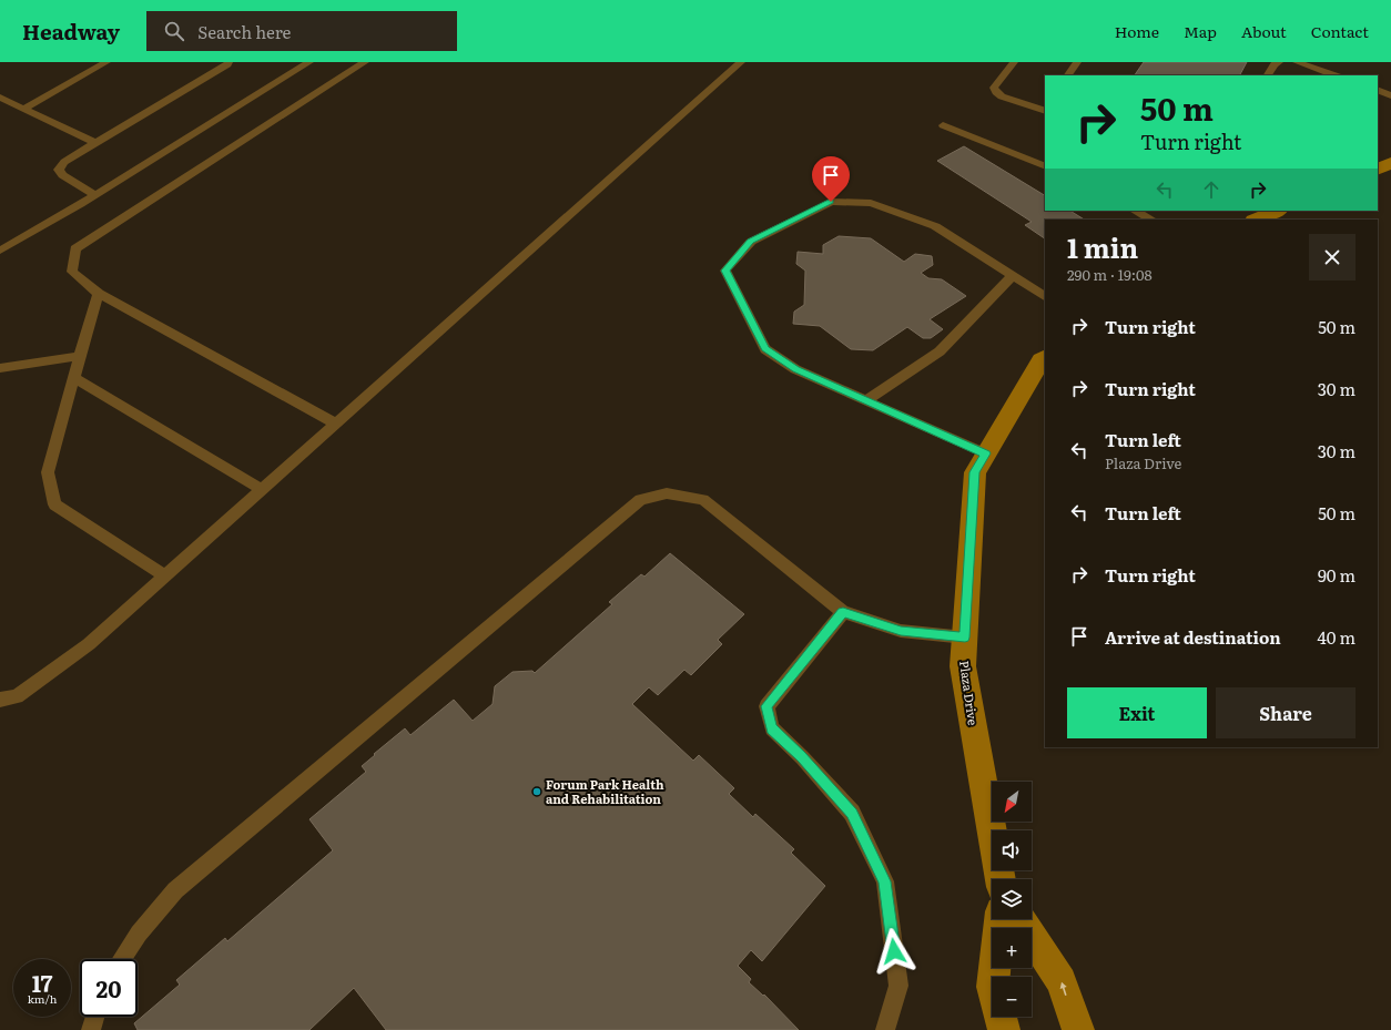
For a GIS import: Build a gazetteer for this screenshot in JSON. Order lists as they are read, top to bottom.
{
  "streets": {
    "street": ["Plaza Drive"]
  },
  "places": ["Forum Park Health and Rehabilitation"],
  "north": "bottom left",
  "page": {
    "header": "Headway",
    "search": "Search here",
    "nav": [
      "Home",
      "Map",
      "About",
      "Contact"
    ],
    "turn": ["50 m", "Turn right"],
    "heading": ["1 min", "290 m · 19:08"],
    "list": [
      {
        "name": "Turn right",
        "value": "50 m"
      },
      {
        "name": "Turn right",
        "value": "30 m"
      },
      {
        "name": "Turn left",
        "note": "Plaza Drive",
        "value": "30 m"
      },
      {
        "name": "Turn left",
        "value": "50 m"
      },
      {
        "name": "Turn right",
        "value": "90 m"
      },
      {
        "name": "Arrive at destination",
        "value": "40 m"
      }
    ],
    "buttons": ["Exit", "Share"],
    "map_buttons": ["+", "−"],
    "speed": "17 km/h",
    "limit": "20"
  }
}
